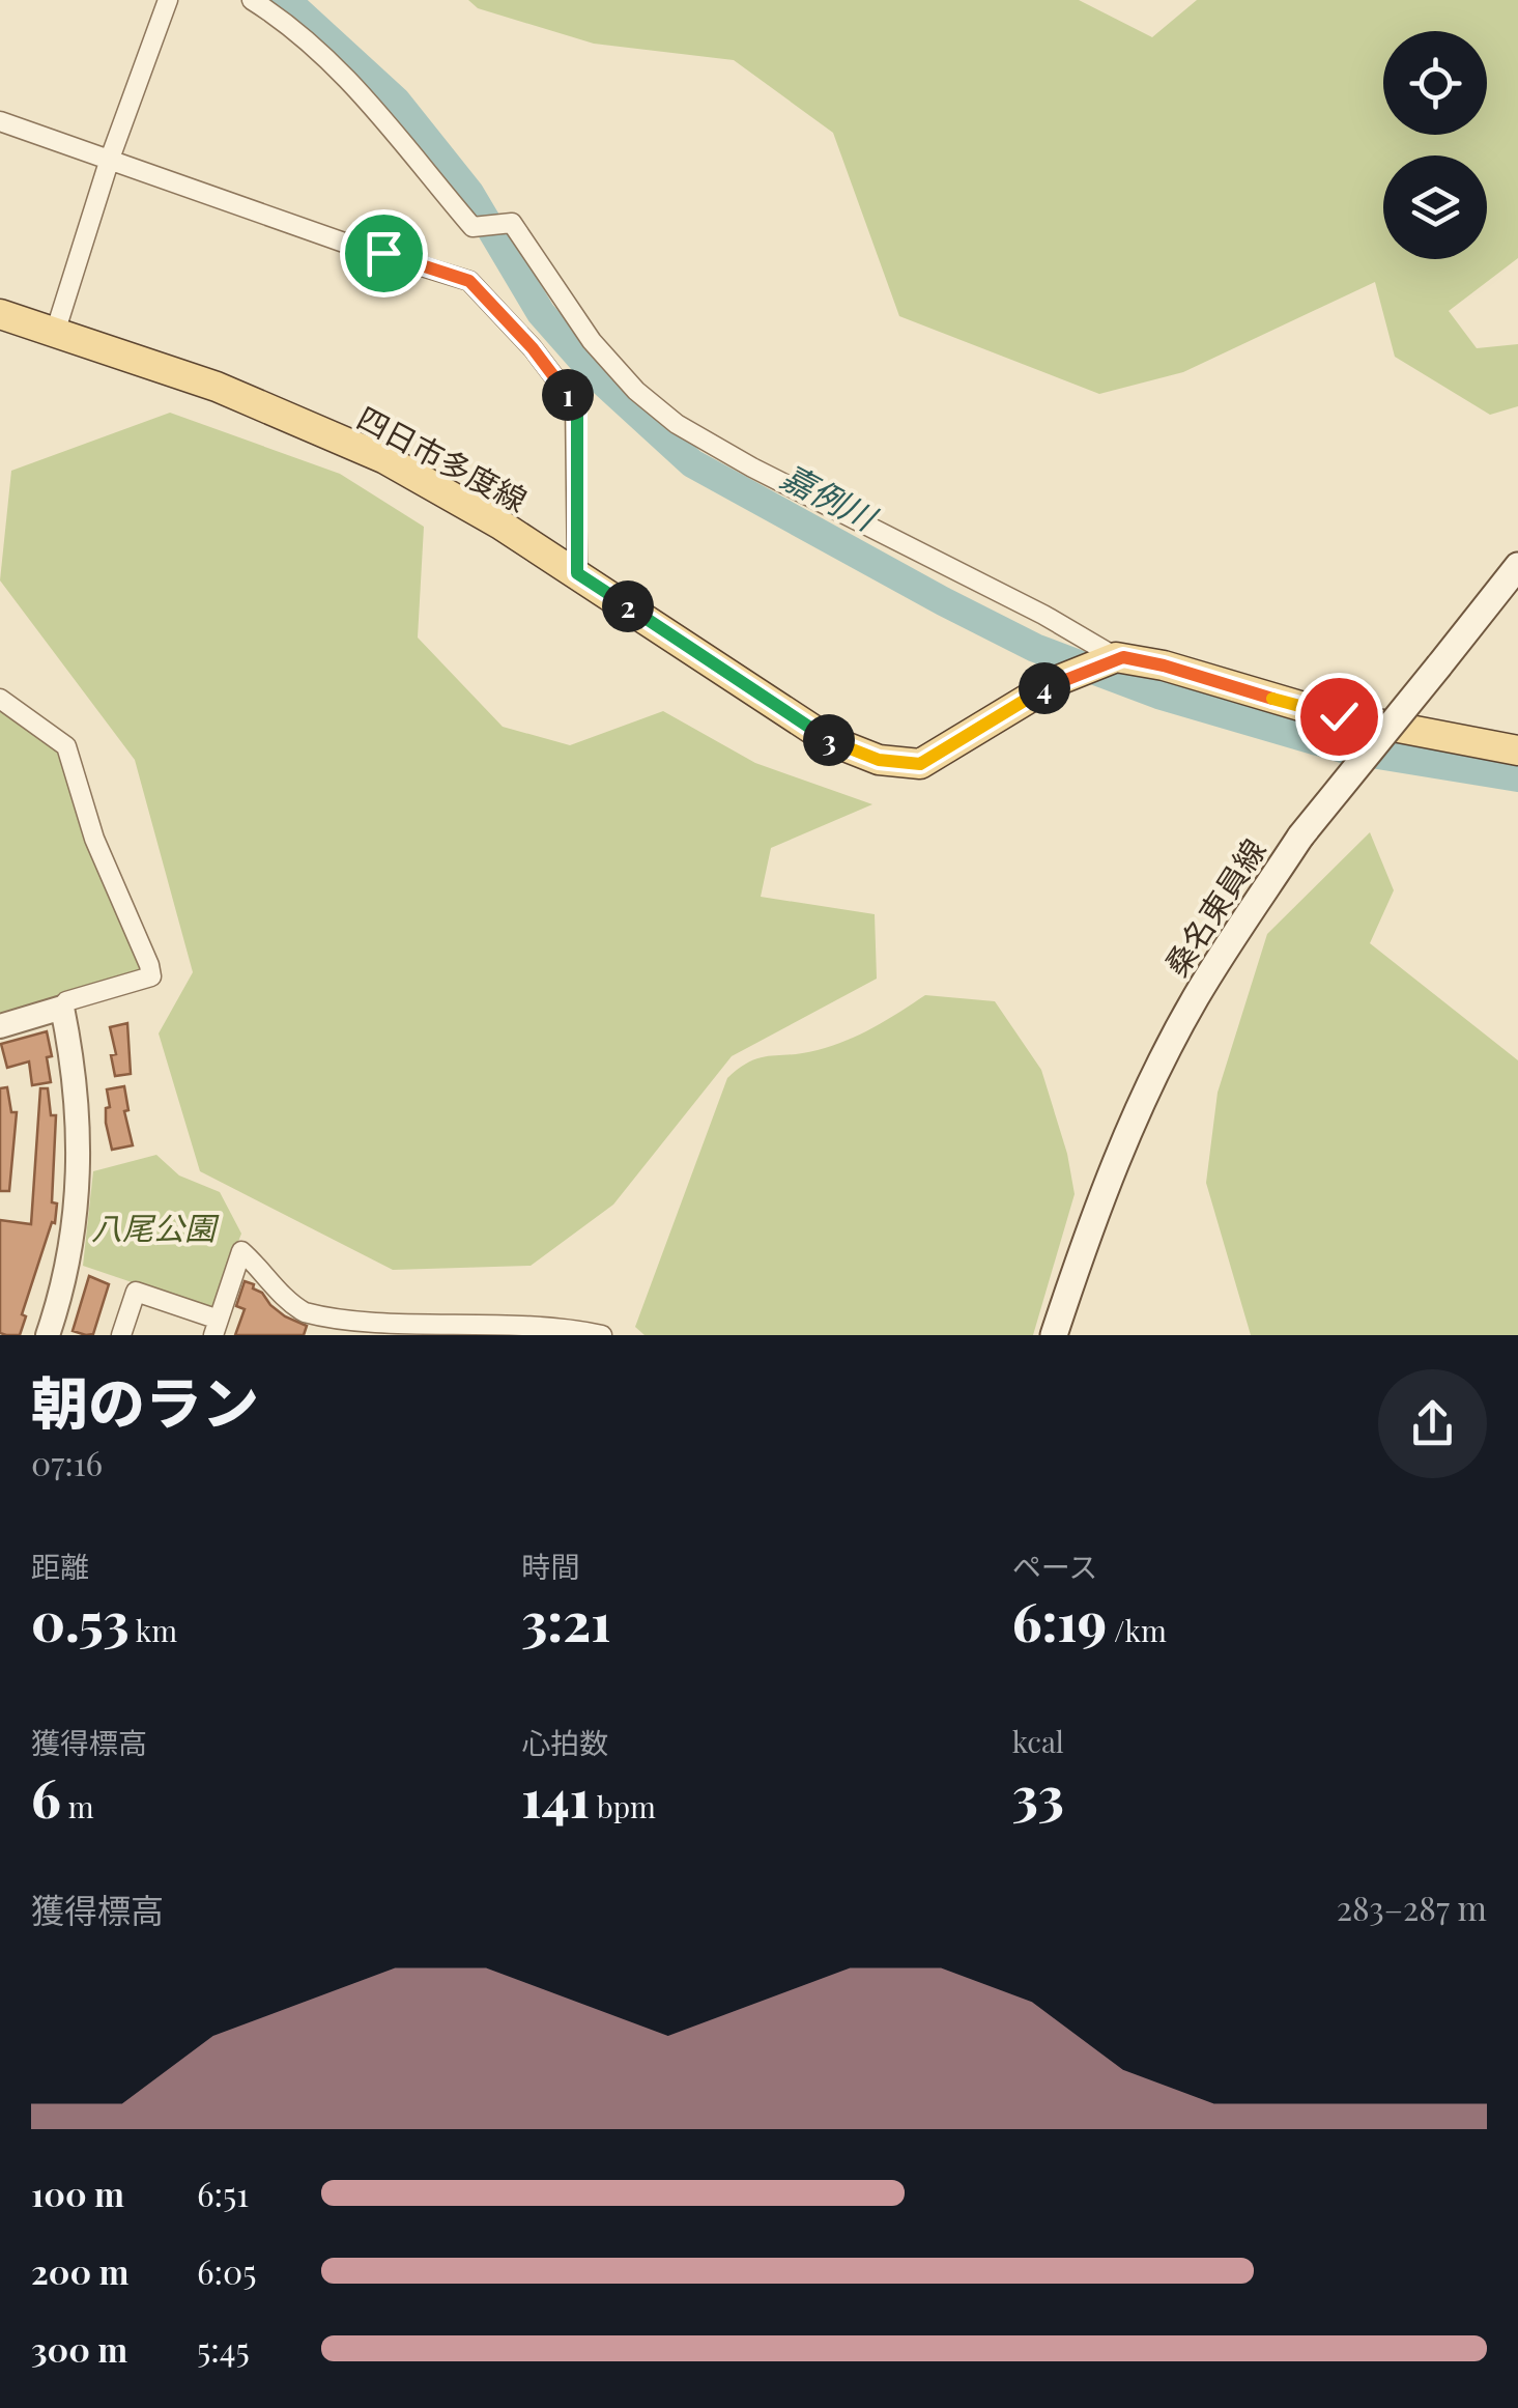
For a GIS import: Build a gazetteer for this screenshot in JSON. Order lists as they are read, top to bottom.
{
  "streets": {
    "main road": ["四日市多度線", "桑名東員線"]
  },
  "water": ["嘉例川"],
  "parks": ["八尾公園"],
  "page": {
    "pins": [
      "1",
      "2",
      "4",
      "3"
    ],
    "heading": ["朝のラン", "07:16"],
    "stats": [
      ["距離", "0.53 km"],
      ["時間", "3:21"],
      ["ペース", "6:19 /km"],
      ["獲得標高", "6 m"],
      ["心拍数", "141 bpm"],
      ["kcal", "33"]
    ],
    "chart": ["獲得標高", "283–287 m"],
    "list": [
      {
        "name": "100 m",
        "note": "6:51"
      },
      {
        "name": "200 m",
        "note": "6:05"
      },
      {
        "name": "300 m",
        "note": "5:45"
      }
    ]
  }
}
